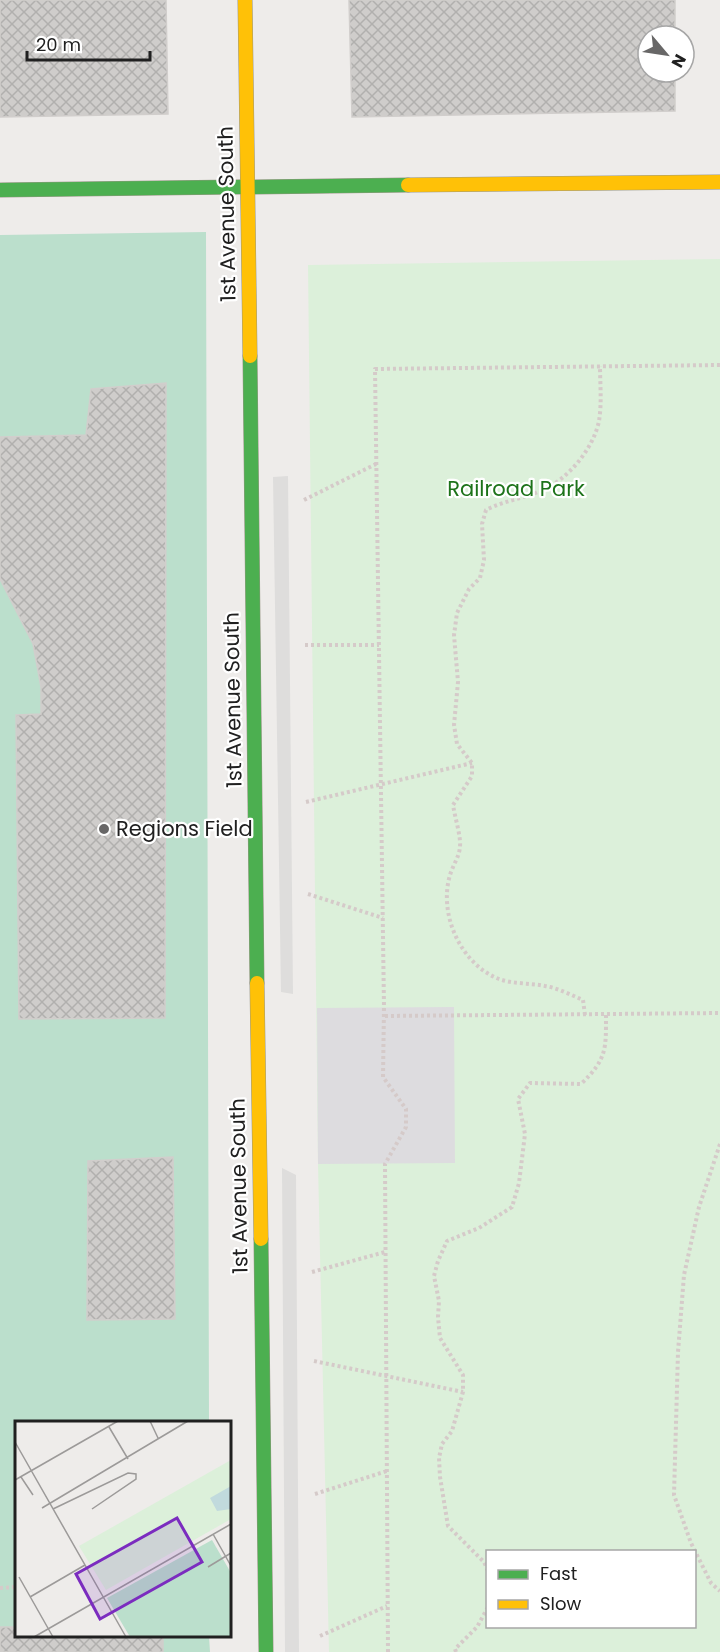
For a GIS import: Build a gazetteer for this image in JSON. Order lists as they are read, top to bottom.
{
  "streets": {
    "street": ["1st Avenue South"]
  },
  "parks": ["Railroad Park"],
  "places": ["Regions Field"],
  "legend": ["Fast", "Slow"],
  "scale_bar": "20 m",
  "north": "bottom right"
}
